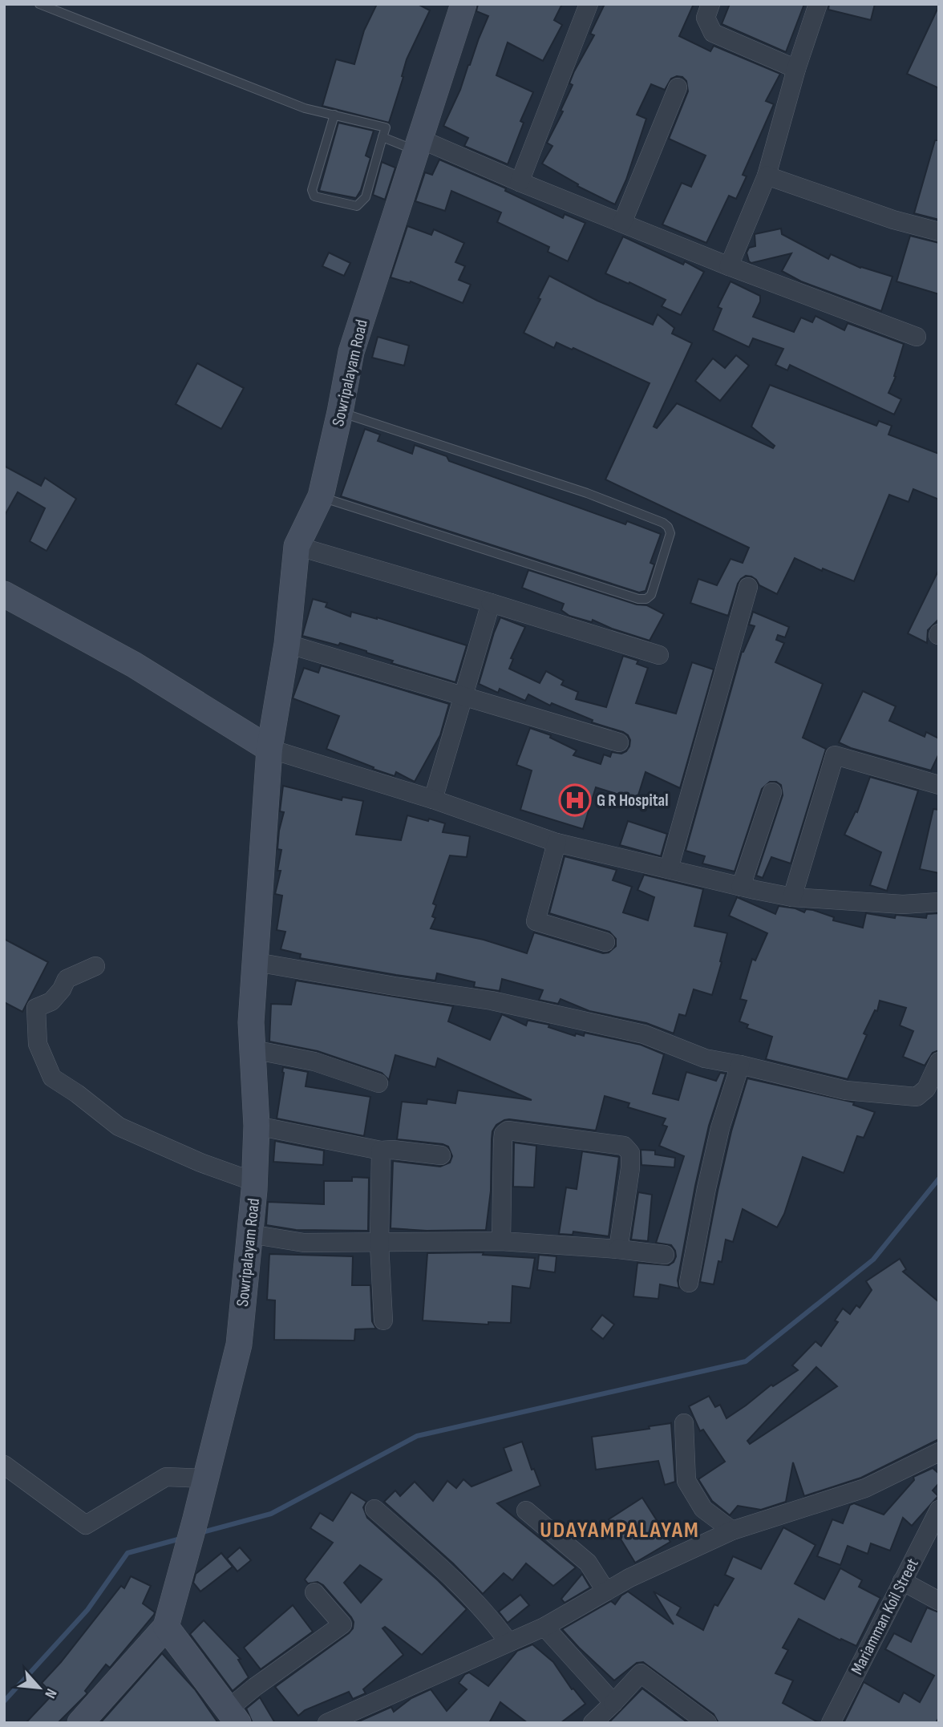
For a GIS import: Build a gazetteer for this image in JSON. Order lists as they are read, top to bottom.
{
  "streets": {
    "street": ["Sowripalayam Road", "Mariamman Koil Street"]
  },
  "districts": ["UDAYAMPALAYAM"],
  "places": {
    "hospital": ["G R Hospital"]
  },
  "north": "bottom right"
}
